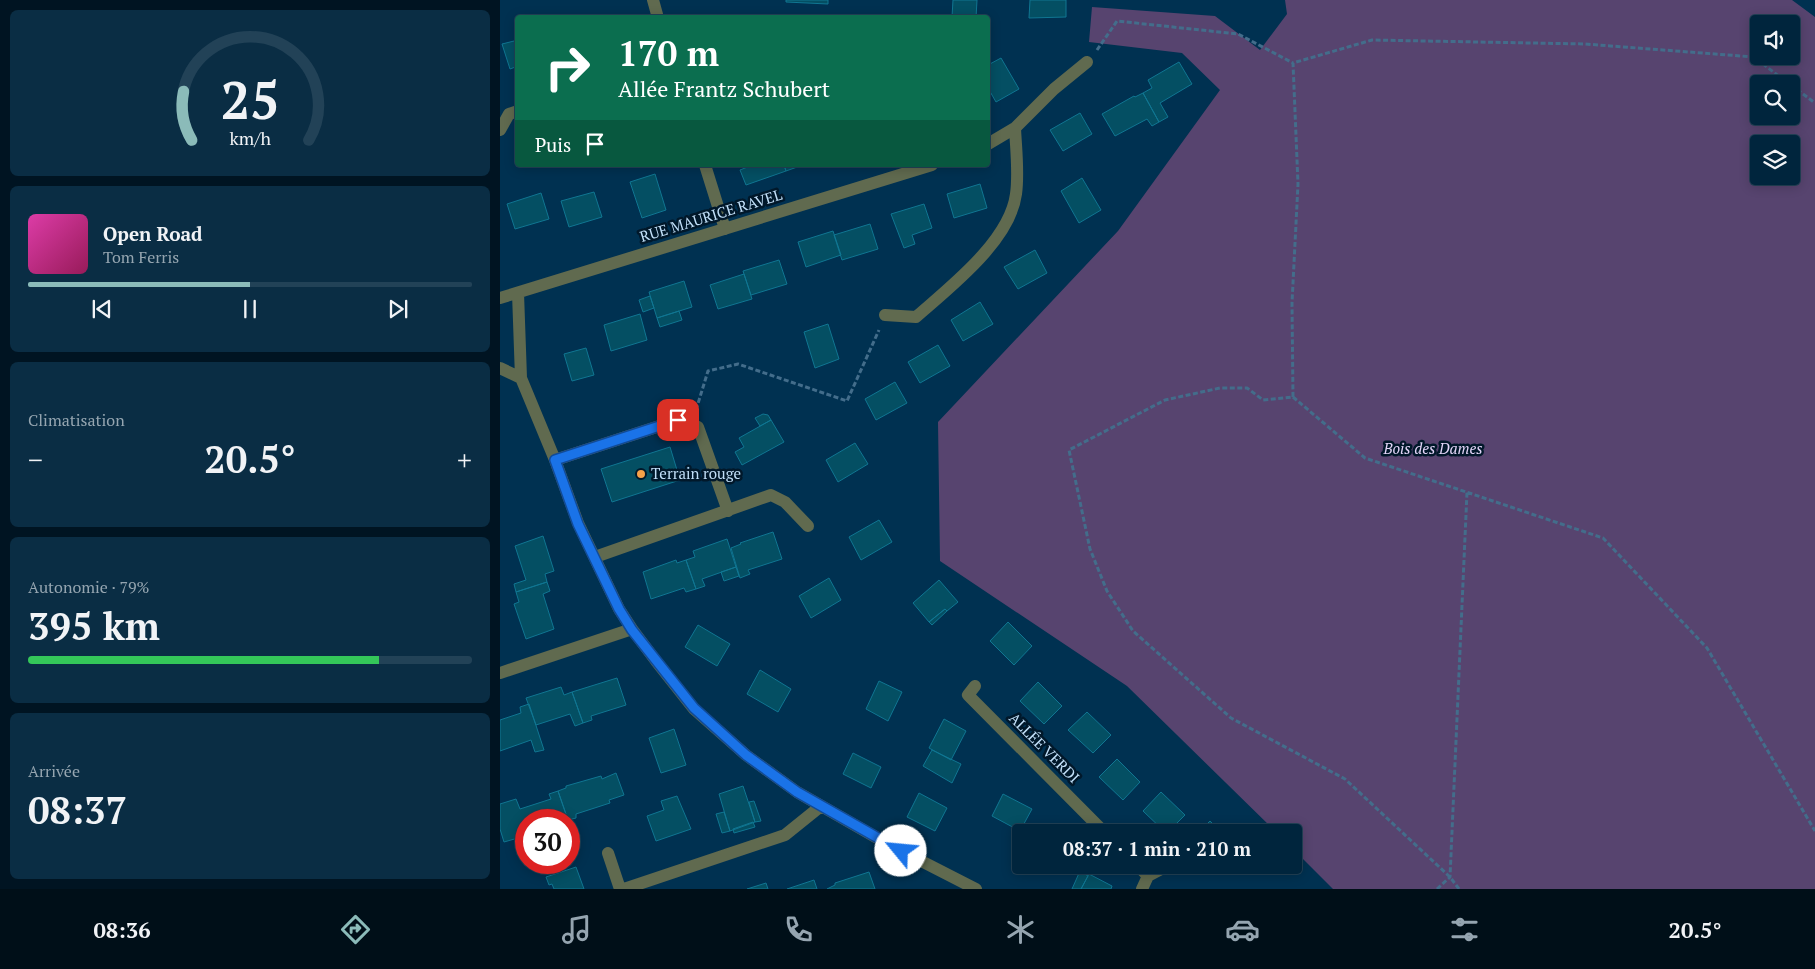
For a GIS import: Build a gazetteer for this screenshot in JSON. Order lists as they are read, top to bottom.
{
  "streets": {
    "street": ["RUE MAURICE RAVEL", "ALLÉE VERDI"]
  },
  "parks": ["Bois des Dames"],
  "places": ["Terrain rouge"],
  "page": {
    "turn": ["170 m", "Allée Frantz Schubert"],
    "then": "Puis",
    "song": ["Open Road", "Tom Ferris"],
    "tile": [
      "Climatisation",
      ["Autonomie · 79%", "395 km"],
      ["Arrivée", "08:37"]
    ],
    "heat": ["−", "20.5°", "+"],
    "limit": "30",
    "trip": "08:37 · 1 min · 210 m",
    "tabs": ["08:36", "20.5°"],
    "gauge": ["25", "km/h"]
  }
}
